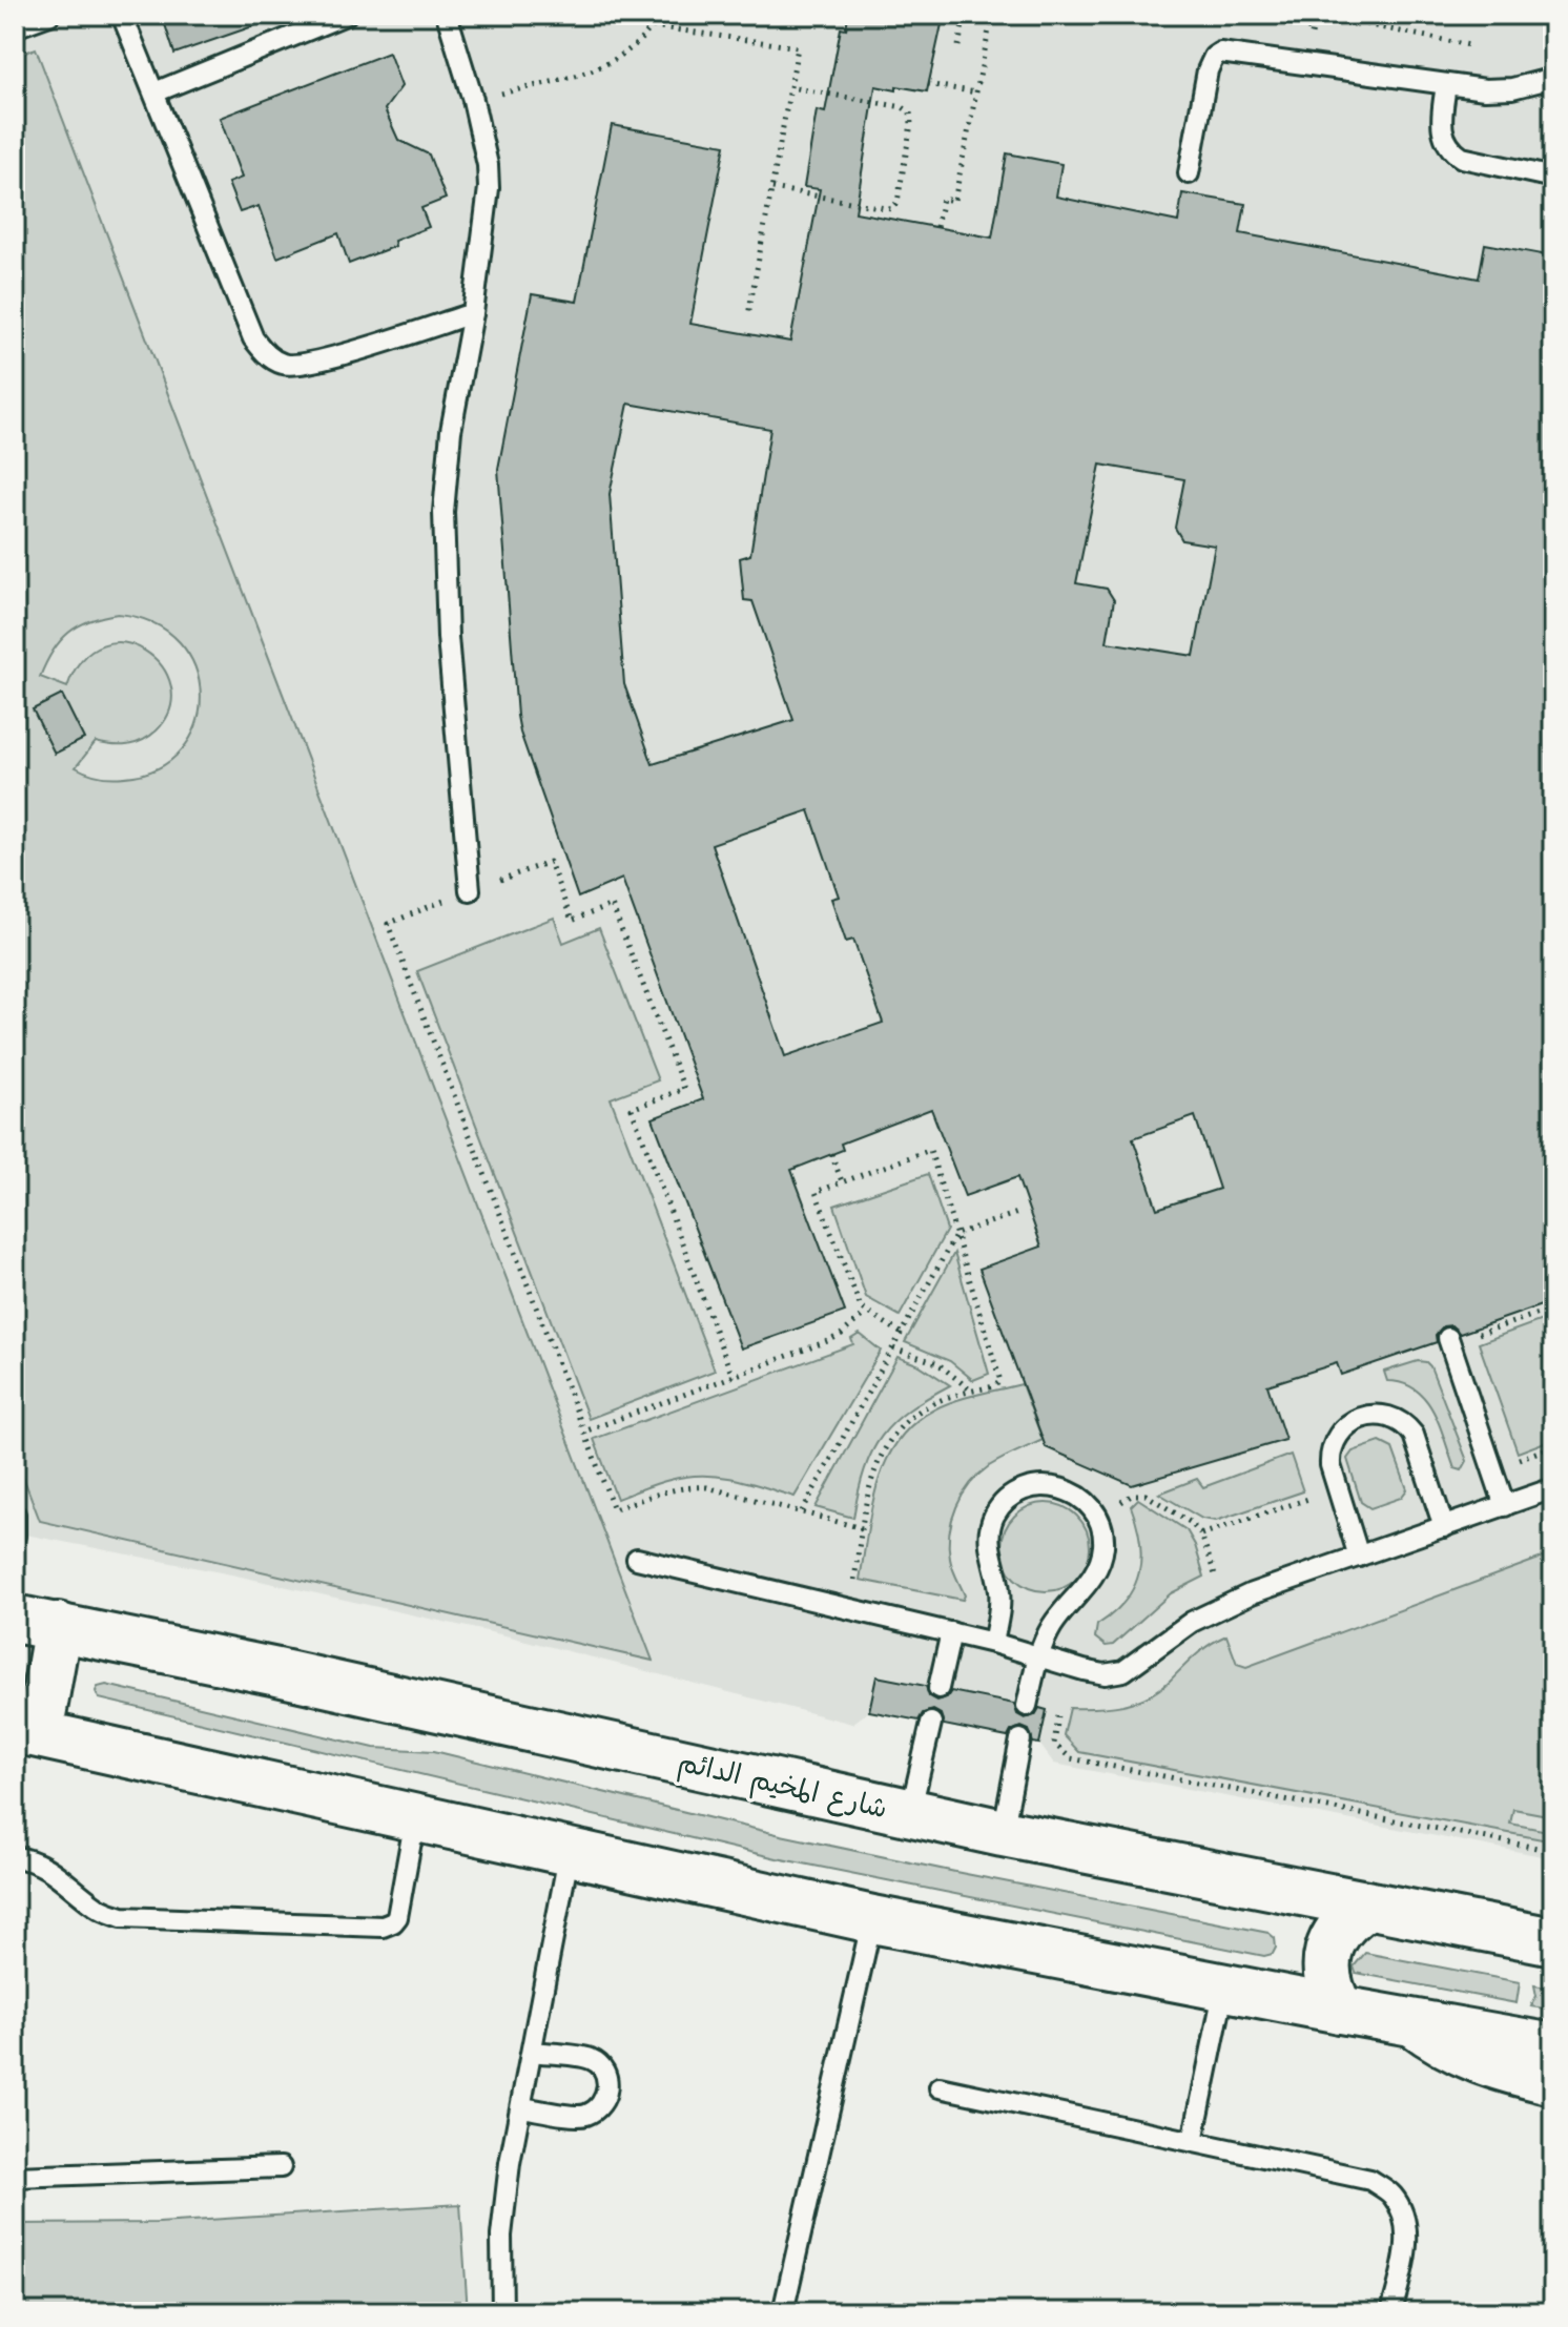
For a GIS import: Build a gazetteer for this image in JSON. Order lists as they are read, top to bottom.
{
  "streets": {
    "main road": ["شارع المخيم الدائم"]
  }
}
